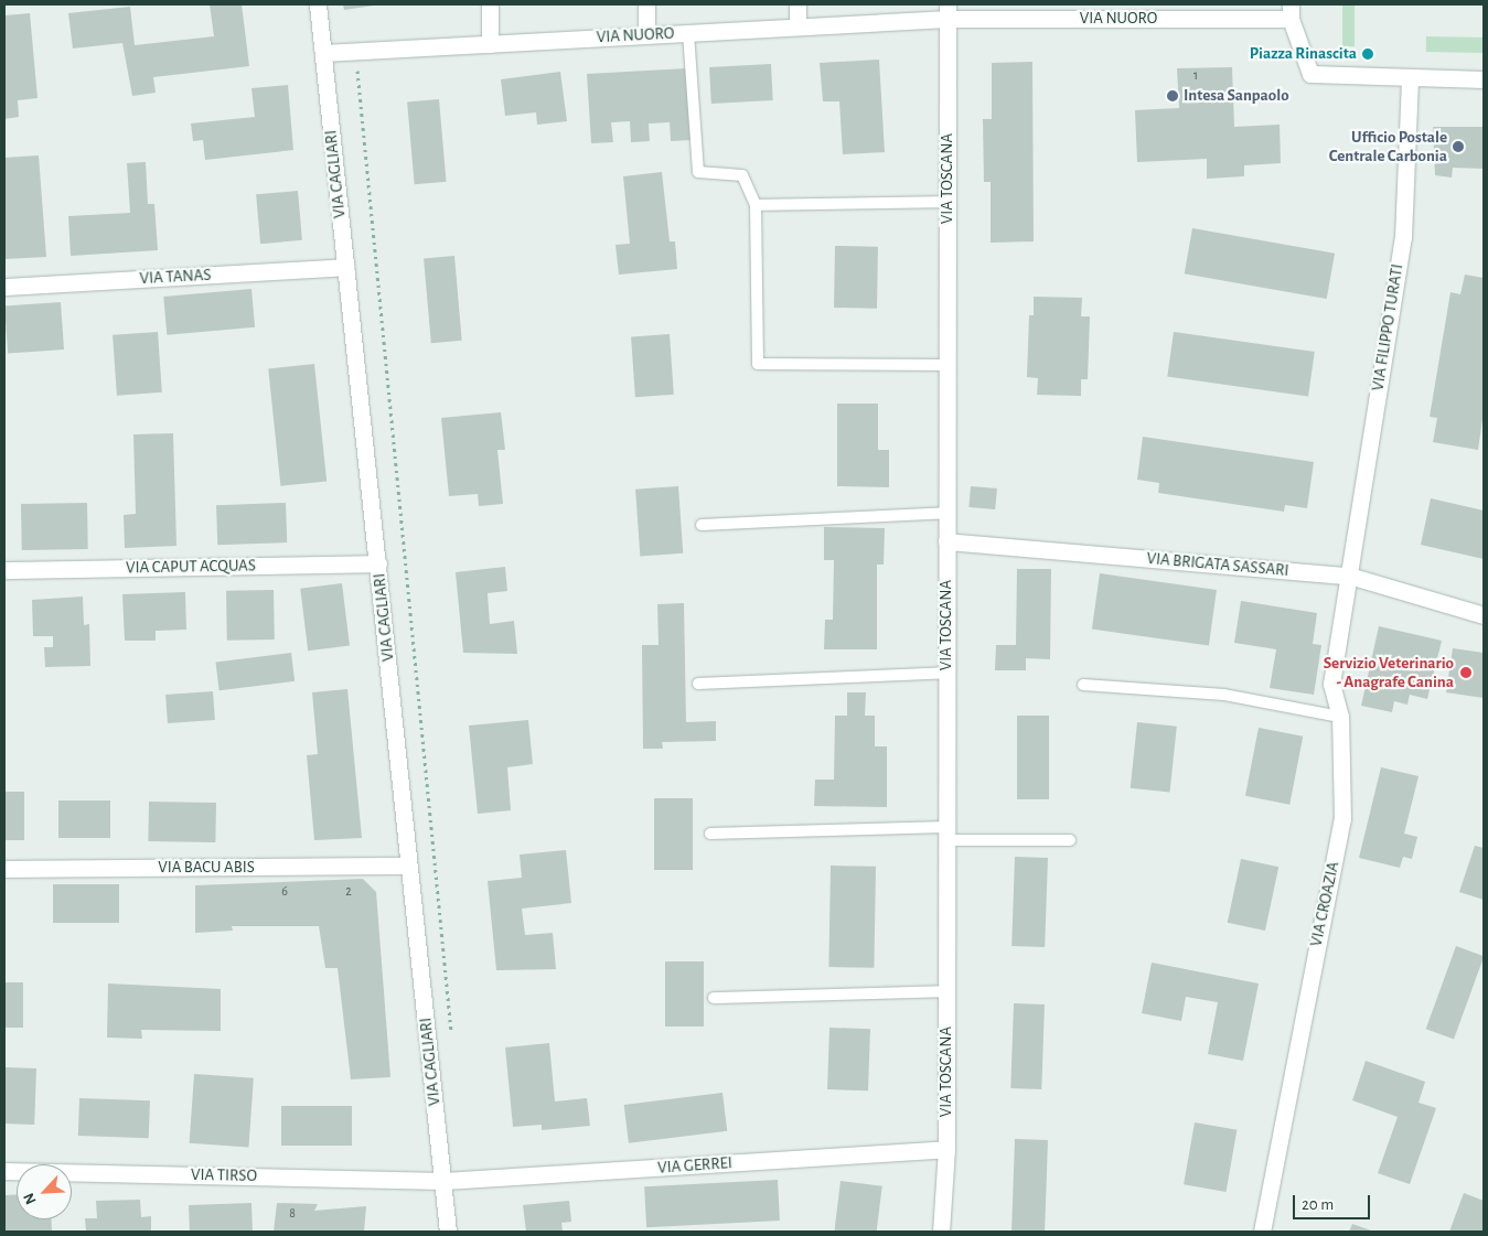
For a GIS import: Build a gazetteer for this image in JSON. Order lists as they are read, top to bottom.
{
  "streets": {
    "street": [
      "VIA NUORO",
      "VIA CAGLIARI",
      "VIA TOSCANA",
      "VIA TANAS",
      "VIA FILIPPO TURATI",
      "VIA BRIGATA SASSARI",
      "VIA CAPUT ACQUAS",
      "VIA BACU ABIS",
      "VIA CROAZIA",
      "VIA GERREI",
      "VIA TIRSO"
    ]
  },
  "crossings": [
    ["VIA NUORO", "VIA CAGLIARI"],
    ["VIA NUORO", "VIA TOSCANA"],
    ["VIA CAGLIARI", "VIA TANAS"],
    ["VIA CAGLIARI", "VIA CAPUT ACQUAS"],
    ["VIA CAGLIARI", "VIA BACU ABIS"],
    ["VIA CAGLIARI", "VIA GERREI"],
    ["VIA CAGLIARI", "VIA TIRSO"],
    ["VIA TOSCANA", "VIA BRIGATA SASSARI"],
    ["VIA TOSCANA", "VIA GERREI"],
    ["VIA FILIPPO TURATI", "VIA BRIGATA SASSARI"],
    ["VIA FILIPPO TURATI", "VIA CROAZIA"],
    ["VIA BRIGATA SASSARI", "VIA CROAZIA"],
    ["VIA GERREI", "VIA TIRSO"]
  ],
  "places": [
    "Piazza Rinascita",
    "Intesa Sanpaolo",
    "Ufficio Postale Centrale Carbonia",
    "Servizio Veterinario - Anagrafe Canina"
  ],
  "house_numbers": [
    "1",
    "6",
    "2",
    "8"
  ],
  "scale_bar": "20 m",
  "north": "bottom left"
}
